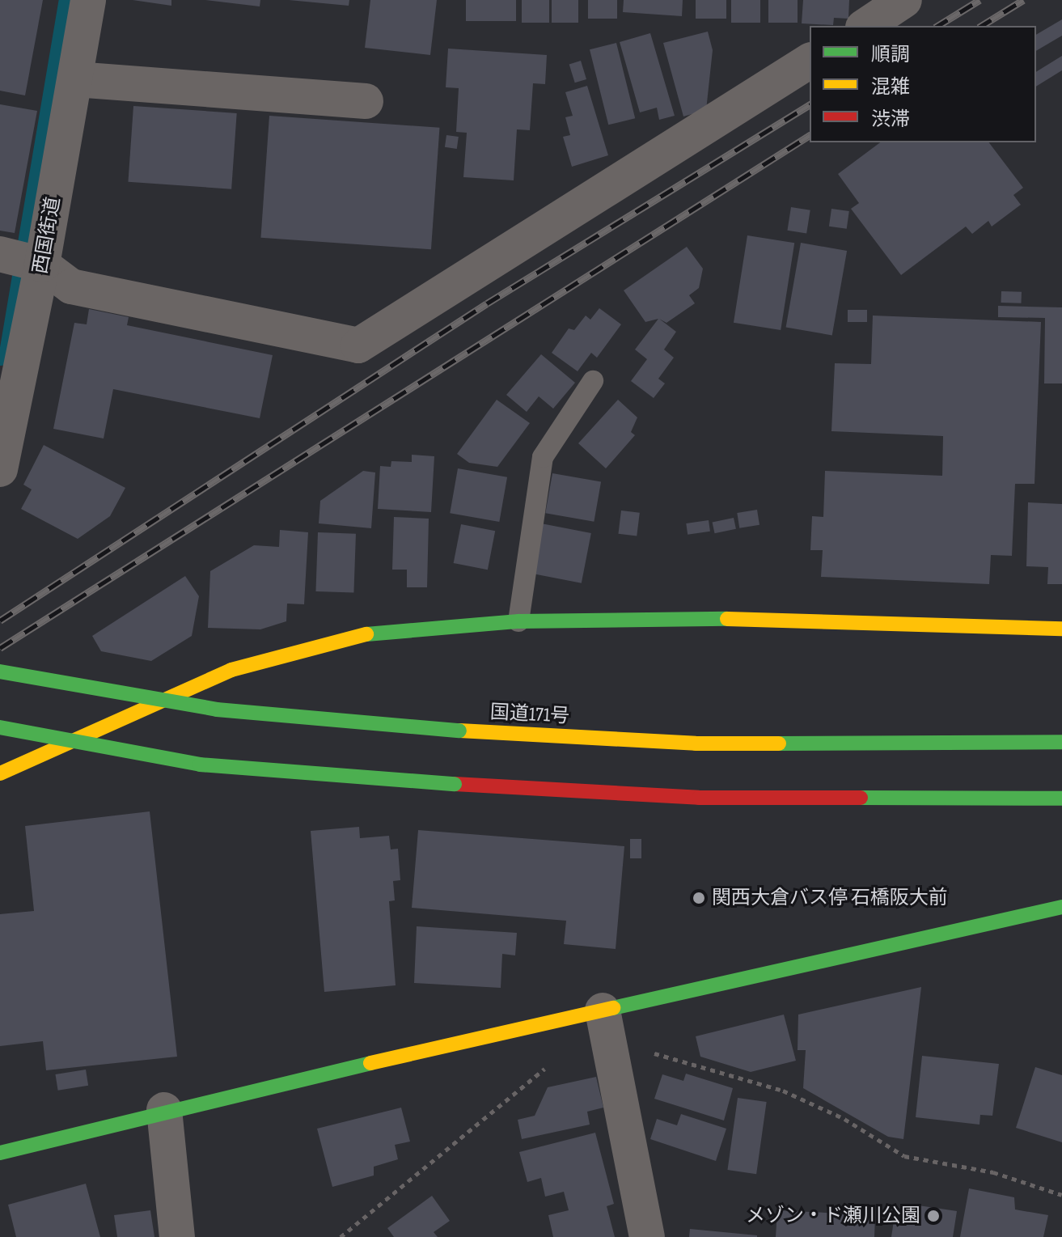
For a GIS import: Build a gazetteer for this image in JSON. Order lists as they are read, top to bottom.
{
  "streets": {
    "highway": ["国道171号"],
    "street": ["西国街道"]
  },
  "places": ["関西大倉バス停 石橋阪大前", "メゾン・ド瀬川公園"],
  "legend": ["順調", "混雑", "渋滞"]
}
